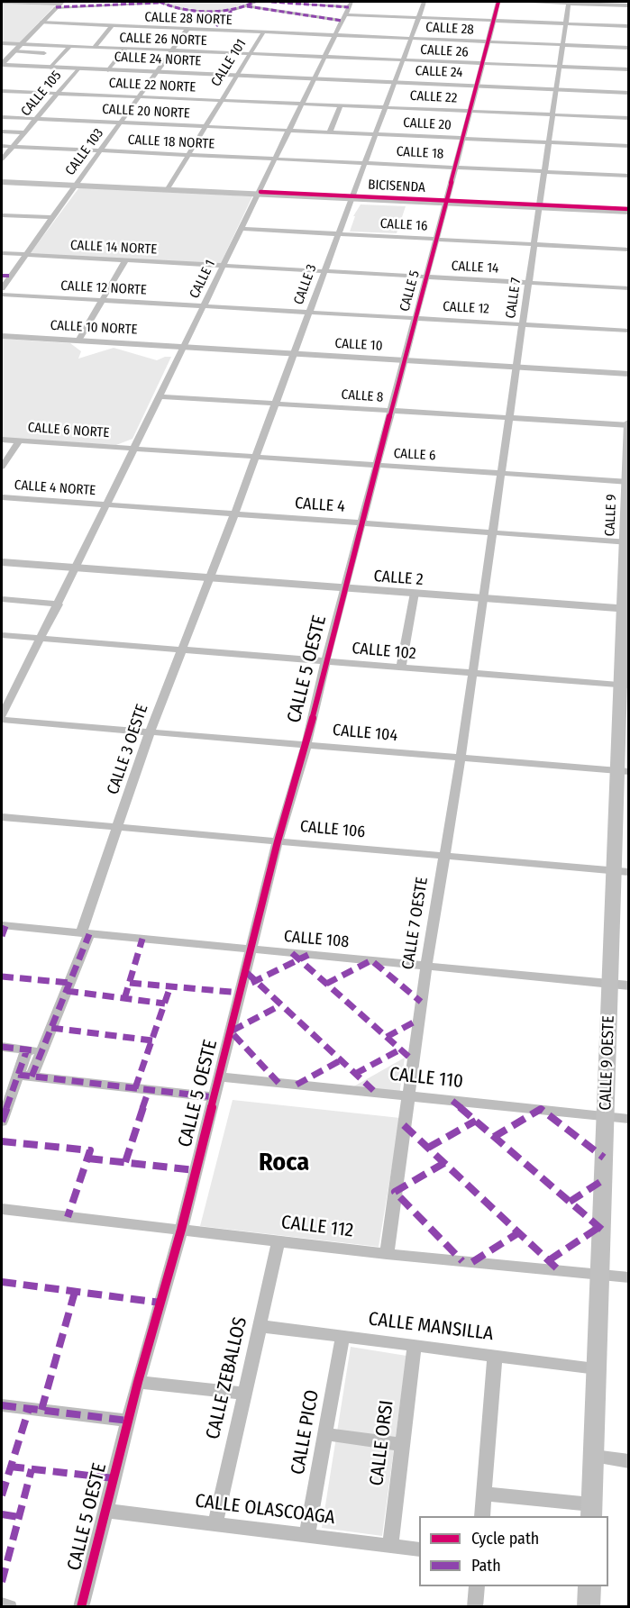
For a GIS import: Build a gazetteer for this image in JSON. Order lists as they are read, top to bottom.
{
  "streets": {
    "main road": ["CALLE 9", "CALLE 9 OESTE"],
    "street": [
      "CALLE 28 NORTE",
      "CALLE 28",
      "CALLE 26 NORTE",
      "CALLE 26",
      "CALLE 24 NORTE",
      "CALLE 101",
      "CALLE 24",
      "CALLE 22 NORTE",
      "CALLE 105",
      "CALLE 22",
      "CALLE 20 NORTE",
      "CALLE 20",
      "CALLE 18 NORTE",
      "CALLE 103",
      "CALLE 18",
      "CALLE 16",
      "CALLE 14 NORTE",
      "CALLE 14",
      "CALLE 1",
      "CALLE 3",
      "CALLE 12 NORTE",
      "CALLE 5",
      "CALLE 7",
      "CALLE 12",
      "CALLE 10 NORTE",
      "CALLE 10",
      "CALLE 8",
      "CALLE 6 NORTE",
      "CALLE 6",
      "CALLE 4 NORTE",
      "CALLE 4",
      "CALLE 2",
      "CALLE 102",
      "CALLE 5 OESTE",
      "CALLE 104",
      "CALLE 3 OESTE",
      "CALLE 106",
      "CALLE 7 OESTE",
      "CALLE 108",
      "CALLE 110",
      "CALLE 112",
      "CALLE MANSILLA",
      "CALLE ZEBALLOS",
      "CALLE PICO",
      "CALLE ORSI",
      "CALLE OLASCOAGA"
    ],
    "cycle path": ["BICISENDA"]
  },
  "crossings": [
    ["CALLE 28 NORTE", "CALLE 28"],
    ["CALLE 28 NORTE", "CALLE 101"],
    ["CALLE 28 NORTE", "CALLE 103"],
    ["CALLE 28 NORTE", "CALLE 1"],
    ["CALLE 28", "CALLE 1"],
    ["CALLE 28", "CALLE 3"],
    ["CALLE 28", "CALLE 5"],
    ["CALLE 28", "CALLE 7"],
    ["CALLE 26 NORTE", "CALLE 26"],
    ["CALLE 26 NORTE", "CALLE 101"],
    ["CALLE 26 NORTE", "CALLE 103"],
    ["CALLE 26 NORTE", "CALLE 1"],
    ["CALLE 26", "CALLE 1"],
    ["CALLE 26", "CALLE 3"],
    ["CALLE 26", "CALLE 5"],
    ["CALLE 26", "CALLE 7"],
    ["CALLE 24 NORTE", "CALLE 101"],
    ["CALLE 24 NORTE", "CALLE 24"],
    ["CALLE 24 NORTE", "CALLE 105"],
    ["CALLE 24 NORTE", "CALLE 103"],
    ["CALLE 24 NORTE", "CALLE 1"],
    ["CALLE 101", "CALLE 22 NORTE"],
    ["CALLE 101", "CALLE 20 NORTE"],
    ["CALLE 101", "CALLE 18 NORTE"],
    ["CALLE 24", "CALLE 1"],
    ["CALLE 24", "CALLE 3"],
    ["CALLE 24", "CALLE 5"],
    ["CALLE 24", "CALLE 7"],
    ["CALLE 22 NORTE", "CALLE 105"],
    ["CALLE 22 NORTE", "CALLE 22"],
    ["CALLE 22 NORTE", "CALLE 103"],
    ["CALLE 22 NORTE", "CALLE 1"],
    ["CALLE 105", "CALLE 20 NORTE"],
    ["CALLE 105", "CALLE 18 NORTE"],
    ["CALLE 22", "CALLE 1"],
    ["CALLE 22", "CALLE 3"],
    ["CALLE 22", "CALLE 5"],
    ["CALLE 22", "CALLE 7"],
    ["CALLE 20 NORTE", "CALLE 20"],
    ["CALLE 20 NORTE", "CALLE 103"],
    ["CALLE 20 NORTE", "CALLE 1"],
    ["CALLE 20", "CALLE 1"],
    ["CALLE 20", "CALLE 3"],
    ["CALLE 20", "CALLE 5"],
    ["CALLE 20", "CALLE 7"],
    ["CALLE 18 NORTE", "CALLE 103"],
    ["CALLE 18 NORTE", "CALLE 18"],
    ["CALLE 18 NORTE", "CALLE 1"],
    ["CALLE 103", "CALLE 14 NORTE"],
    ["CALLE 18", "CALLE 1"],
    ["CALLE 18", "CALLE 3"],
    ["CALLE 18", "CALLE 5"],
    ["CALLE 18", "CALLE 7"],
    ["CALLE 16", "CALLE 1"],
    ["CALLE 16", "CALLE 3"],
    ["CALLE 16", "CALLE 5"],
    ["CALLE 16", "CALLE 7"],
    ["CALLE 14 NORTE", "CALLE 14"],
    ["CALLE 14 NORTE", "CALLE 1"],
    ["CALLE 14", "CALLE 1"],
    ["CALLE 14", "CALLE 3"],
    ["CALLE 14", "CALLE 5"],
    ["CALLE 14", "CALLE 7"],
    ["CALLE 1", "CALLE 12 NORTE"],
    ["CALLE 1", "CALLE 12"],
    ["CALLE 1", "CALLE 10 NORTE"],
    ["CALLE 1", "CALLE 10"],
    ["CALLE 1", "CALLE 8"],
    ["CALLE 1", "CALLE 6 NORTE"],
    ["CALLE 1", "CALLE 6"],
    ["CALLE 1", "CALLE 4 NORTE"],
    ["CALLE 1", "CALLE 4"],
    ["CALLE 1", "CALLE 2"],
    ["CALLE 1", "CALLE 102"],
    ["CALLE 3", "CALLE 12"],
    ["CALLE 3", "CALLE 10"],
    ["CALLE 3", "CALLE 8"],
    ["CALLE 3", "CALLE 6"],
    ["CALLE 3", "CALLE 4"],
    ["CALLE 3", "CALLE 2"],
    ["CALLE 3", "CALLE 3 OESTE"],
    ["CALLE 12 NORTE", "CALLE 12"],
    ["CALLE 5", "CALLE 12"],
    ["CALLE 5", "CALLE 10"],
    ["CALLE 5", "CALLE 8"],
    ["CALLE 5", "CALLE 6"],
    ["CALLE 5", "CALLE 4"],
    ["CALLE 5", "CALLE 2"],
    ["CALLE 5", "CALLE 5 OESTE"],
    ["CALLE 7", "CALLE 12"],
    ["CALLE 7", "CALLE 10"],
    ["CALLE 7", "CALLE 8"],
    ["CALLE 7", "CALLE 6"],
    ["CALLE 7", "CALLE 4"],
    ["CALLE 7", "CALLE 2"],
    ["CALLE 7", "CALLE 7 OESTE"],
    ["CALLE 10 NORTE", "CALLE 10"],
    ["CALLE 8", "CALLE 9"],
    ["CALLE 6 NORTE", "CALLE 6"],
    ["CALLE 6", "CALLE 9"],
    ["CALLE 4 NORTE", "CALLE 4"],
    ["CALLE 4", "CALLE 9"],
    ["CALLE 9", "CALLE 2"],
    ["CALLE 9", "CALLE 9 OESTE"],
    ["CALLE 2", "CALLE 5 OESTE"],
    ["CALLE 2", "CALLE 3 OESTE"],
    ["CALLE 2", "CALLE 7 OESTE"],
    ["CALLE 2", "CALLE 9 OESTE"],
    ["CALLE 102", "CALLE 5 OESTE"],
    ["CALLE 102", "CALLE 3 OESTE"],
    ["CALLE 102", "CALLE 7 OESTE"],
    ["CALLE 102", "CALLE 9 OESTE"],
    ["CALLE 5 OESTE", "CALLE 104"],
    ["CALLE 5 OESTE", "CALLE 106"],
    ["CALLE 5 OESTE", "CALLE 108"],
    ["CALLE 5 OESTE", "CALLE 110"],
    ["CALLE 5 OESTE", "CALLE 112"],
    ["CALLE 5 OESTE", "CALLE OLASCOAGA"],
    ["CALLE 104", "CALLE 3 OESTE"],
    ["CALLE 104", "CALLE 7 OESTE"],
    ["CALLE 104", "CALLE 9 OESTE"],
    ["CALLE 3 OESTE", "CALLE 106"],
    ["CALLE 3 OESTE", "CALLE 108"],
    ["CALLE 106", "CALLE 7 OESTE"],
    ["CALLE 106", "CALLE 9 OESTE"],
    ["CALLE 7 OESTE", "CALLE 108"],
    ["CALLE 7 OESTE", "CALLE 110"],
    ["CALLE 7 OESTE", "CALLE 112"],
    ["CALLE 108", "CALLE 9 OESTE"],
    ["CALLE 9 OESTE", "CALLE 110"],
    ["CALLE 9 OESTE", "CALLE 112"],
    ["CALLE 9 OESTE", "CALLE MANSILLA"],
    ["CALLE 112", "CALLE ZEBALLOS"],
    ["CALLE MANSILLA", "CALLE ZEBALLOS"],
    ["CALLE MANSILLA", "CALLE PICO"],
    ["CALLE MANSILLA", "CALLE ORSI"],
    ["CALLE ZEBALLOS", "CALLE OLASCOAGA"],
    ["CALLE PICO", "CALLE OLASCOAGA"],
    ["CALLE ORSI", "CALLE OLASCOAGA"]
  ],
  "districts": ["Roca"],
  "legend": ["Cycle path", "Path"]
}
